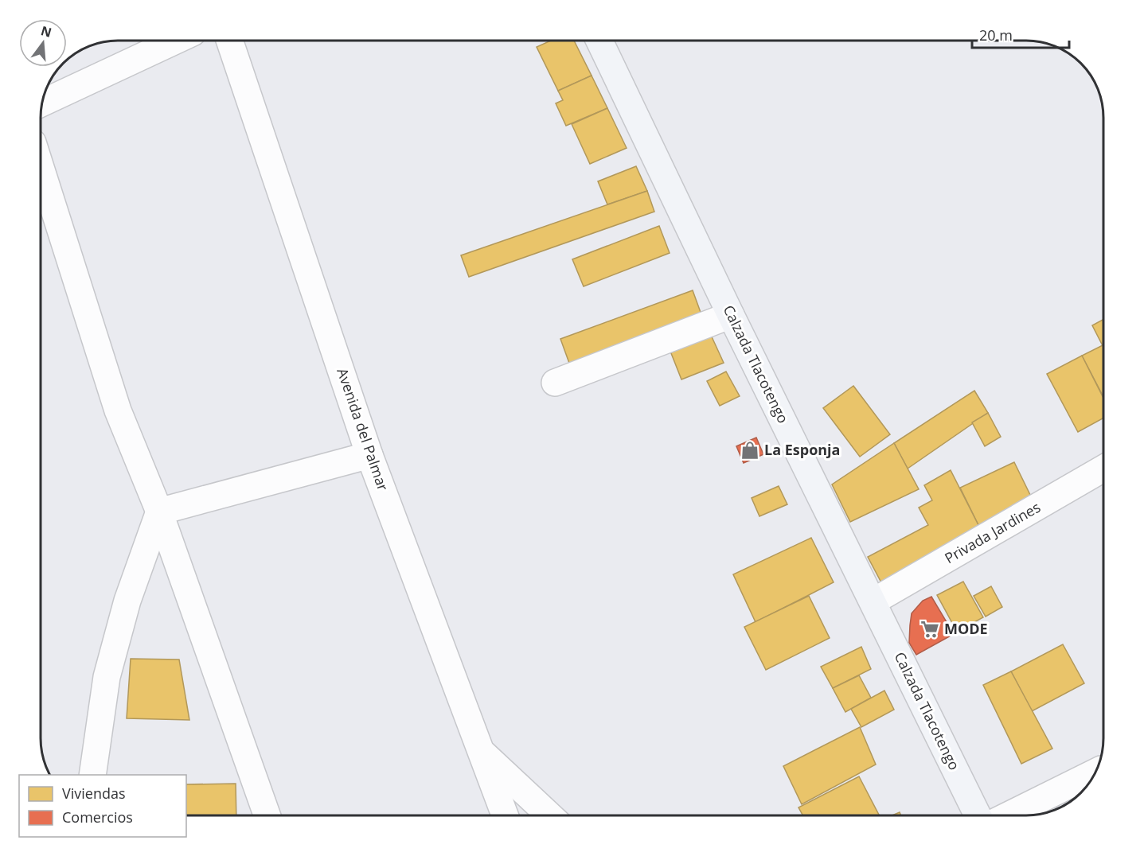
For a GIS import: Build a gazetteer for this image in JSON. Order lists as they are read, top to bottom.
{
  "streets": {
    "street": ["Calzada Tlacotengo", "Avenida del Palmar", "Privada Jardines"]
  },
  "crossings": [
    ["Calzada Tlacotengo", "Privada Jardines"]
  ],
  "places": {
    "shop": ["La Esponja"],
    "supermarket": ["MODE"]
  },
  "legend": ["Viviendas", "Comercios"],
  "scale_bar": "20 m",
  "north": "top"
}
